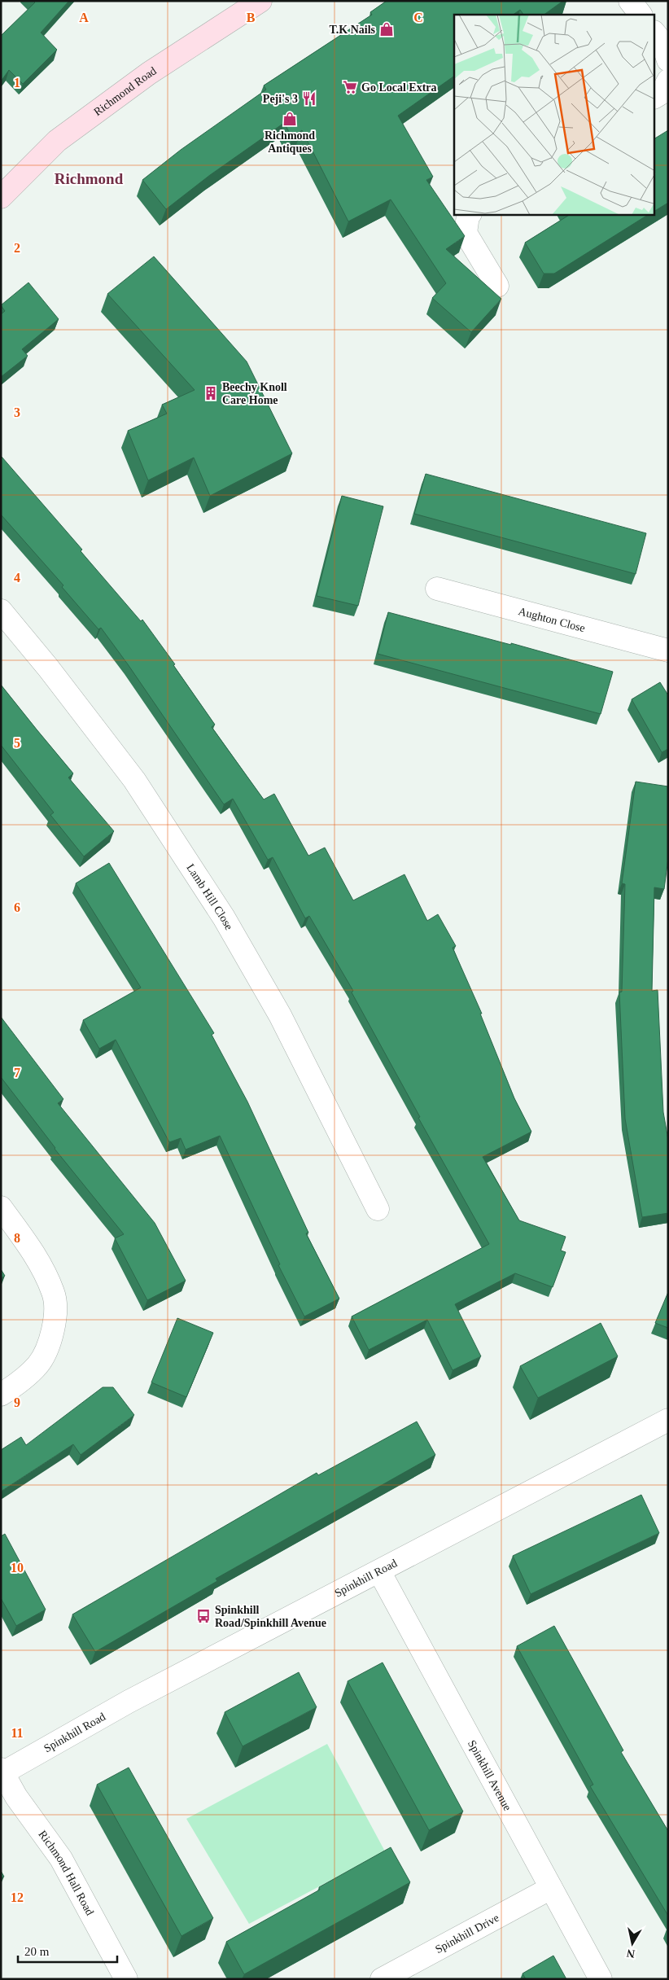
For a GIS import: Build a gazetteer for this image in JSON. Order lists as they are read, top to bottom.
{
  "streets": {
    "main road": ["Richmond Road"],
    "street": [
      "Aughton Close",
      "Lamb Hill Close",
      "Spinkhill Road",
      "Spinkhill Avenue",
      "Richmond Hall Road",
      "Spinkhill Drive"
    ]
  },
  "crossings": [
    ["Spinkhill Road", "Spinkhill Avenue"],
    ["Spinkhill Road", "Richmond Hall Road"],
    ["Spinkhill Avenue", "Spinkhill Drive"]
  ],
  "districts": ["Richmond"],
  "places": {
    "shop": ["T.K Nails", "Richmond Antiques"],
    "supermarket": ["Go Local Extra"],
    "restaurant": ["Peji's 3"],
    "building": ["Beechy Knoll Care Home"],
    "bus stop": ["Spinkhill Road/Spinkhill Avenue"]
  },
  "scale_bar": "20 m",
  "north": "bottom",
  "grid": {
    "columns": ["A", "B", "C"],
    "rows": [
      "1",
      "2",
      "3",
      "4",
      "5",
      "6",
      "7",
      "8",
      "9",
      "10",
      "11",
      "12"
    ]
  }
}
